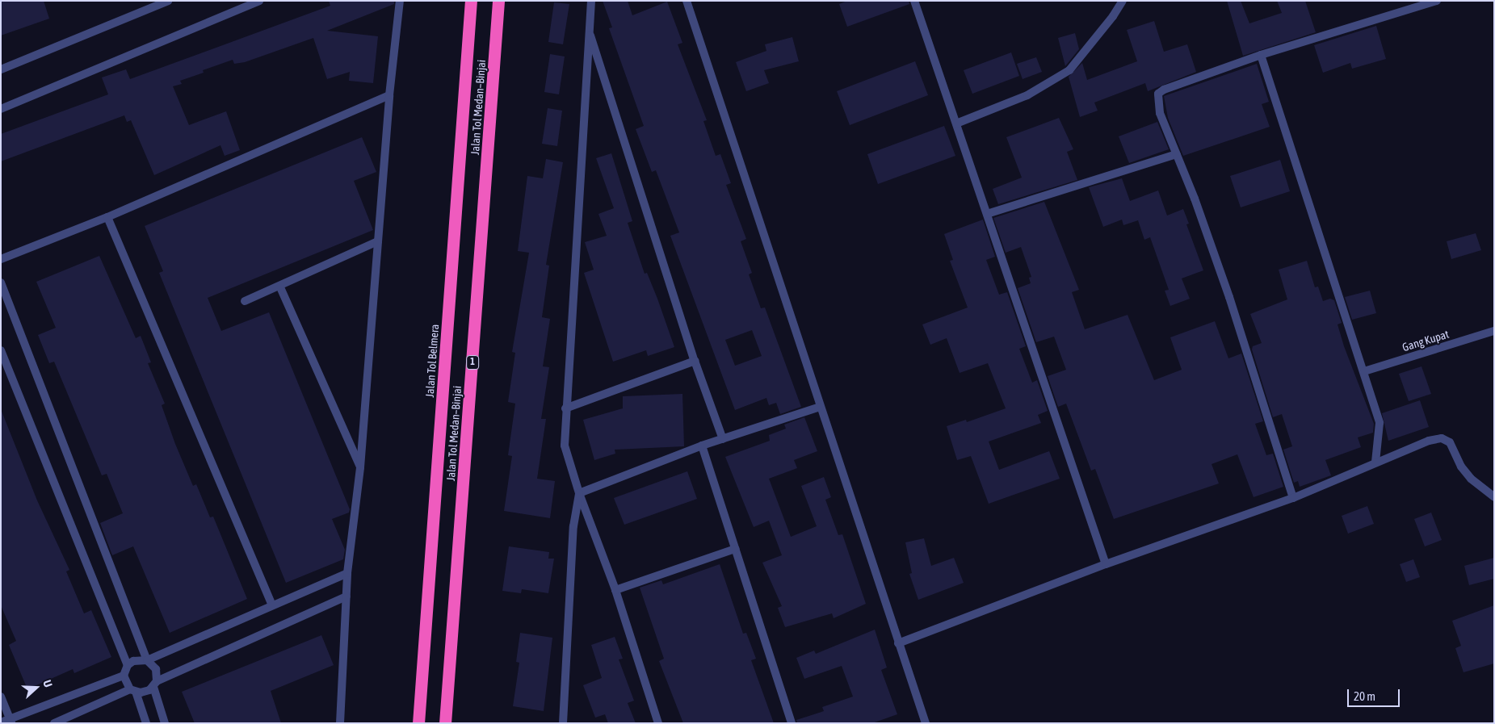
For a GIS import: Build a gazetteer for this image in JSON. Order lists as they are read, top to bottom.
{
  "streets": {
    "highway": ["Jalan Tol Medan–Binjai", "Jalan Tol Belmera", "1"],
    "street": ["Gang Kupat"]
  },
  "scale_bar": "20 m",
  "north": "right"
}
